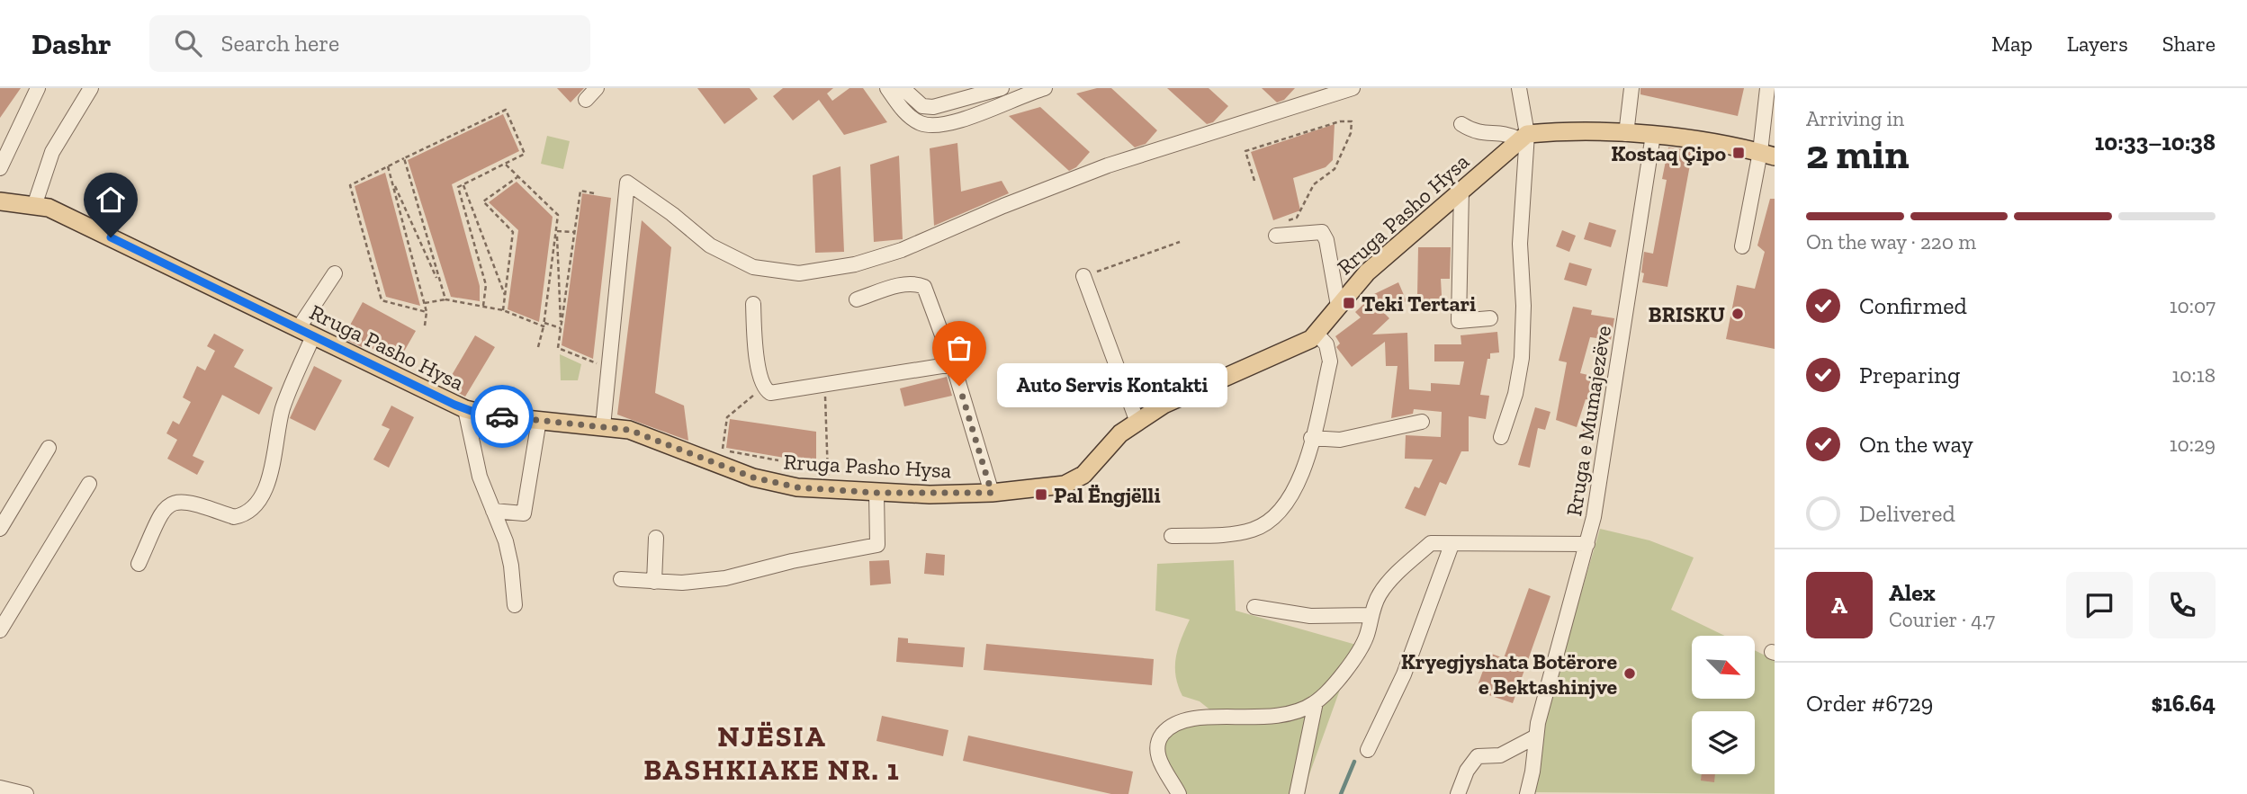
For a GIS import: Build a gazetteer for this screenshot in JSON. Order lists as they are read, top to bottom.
{
  "streets": {
    "main road": ["Rruga Pasho Hysa"],
    "street": ["Rruga e Mumajezëve"]
  },
  "districts": ["NJËSIA BASHKIAKE NR. 1"],
  "places": {
    "transit": ["Kostaq Çipo", "Teki Tertari", "Pal Ëngjëlli"],
    "other": ["BRISKU", "Auto Servis Kontakti", "Kryegjyshata Botërore e Bektashinjve"]
  },
  "north": "bottom right",
  "page": {
    "header": "Dashr",
    "search": "Search here",
    "nav": ["Map", "Layers", "Share"],
    "heading": ["2 min", "Arriving in", "10:33–10:38"],
    "panel": [
      "Alex",
      "Courier · 4.7",
      "Order #6729",
      "$16.64"
    ],
    "bar": "On the way · 220 m",
    "list": [
      ["Confirmed", "10:07"],
      ["Preparing", "10:18"],
      ["On the way", "10:29"],
      "Delivered"
    ],
    "bubble": "Auto Servis Kontakti",
    "round": "A"
  }
}
